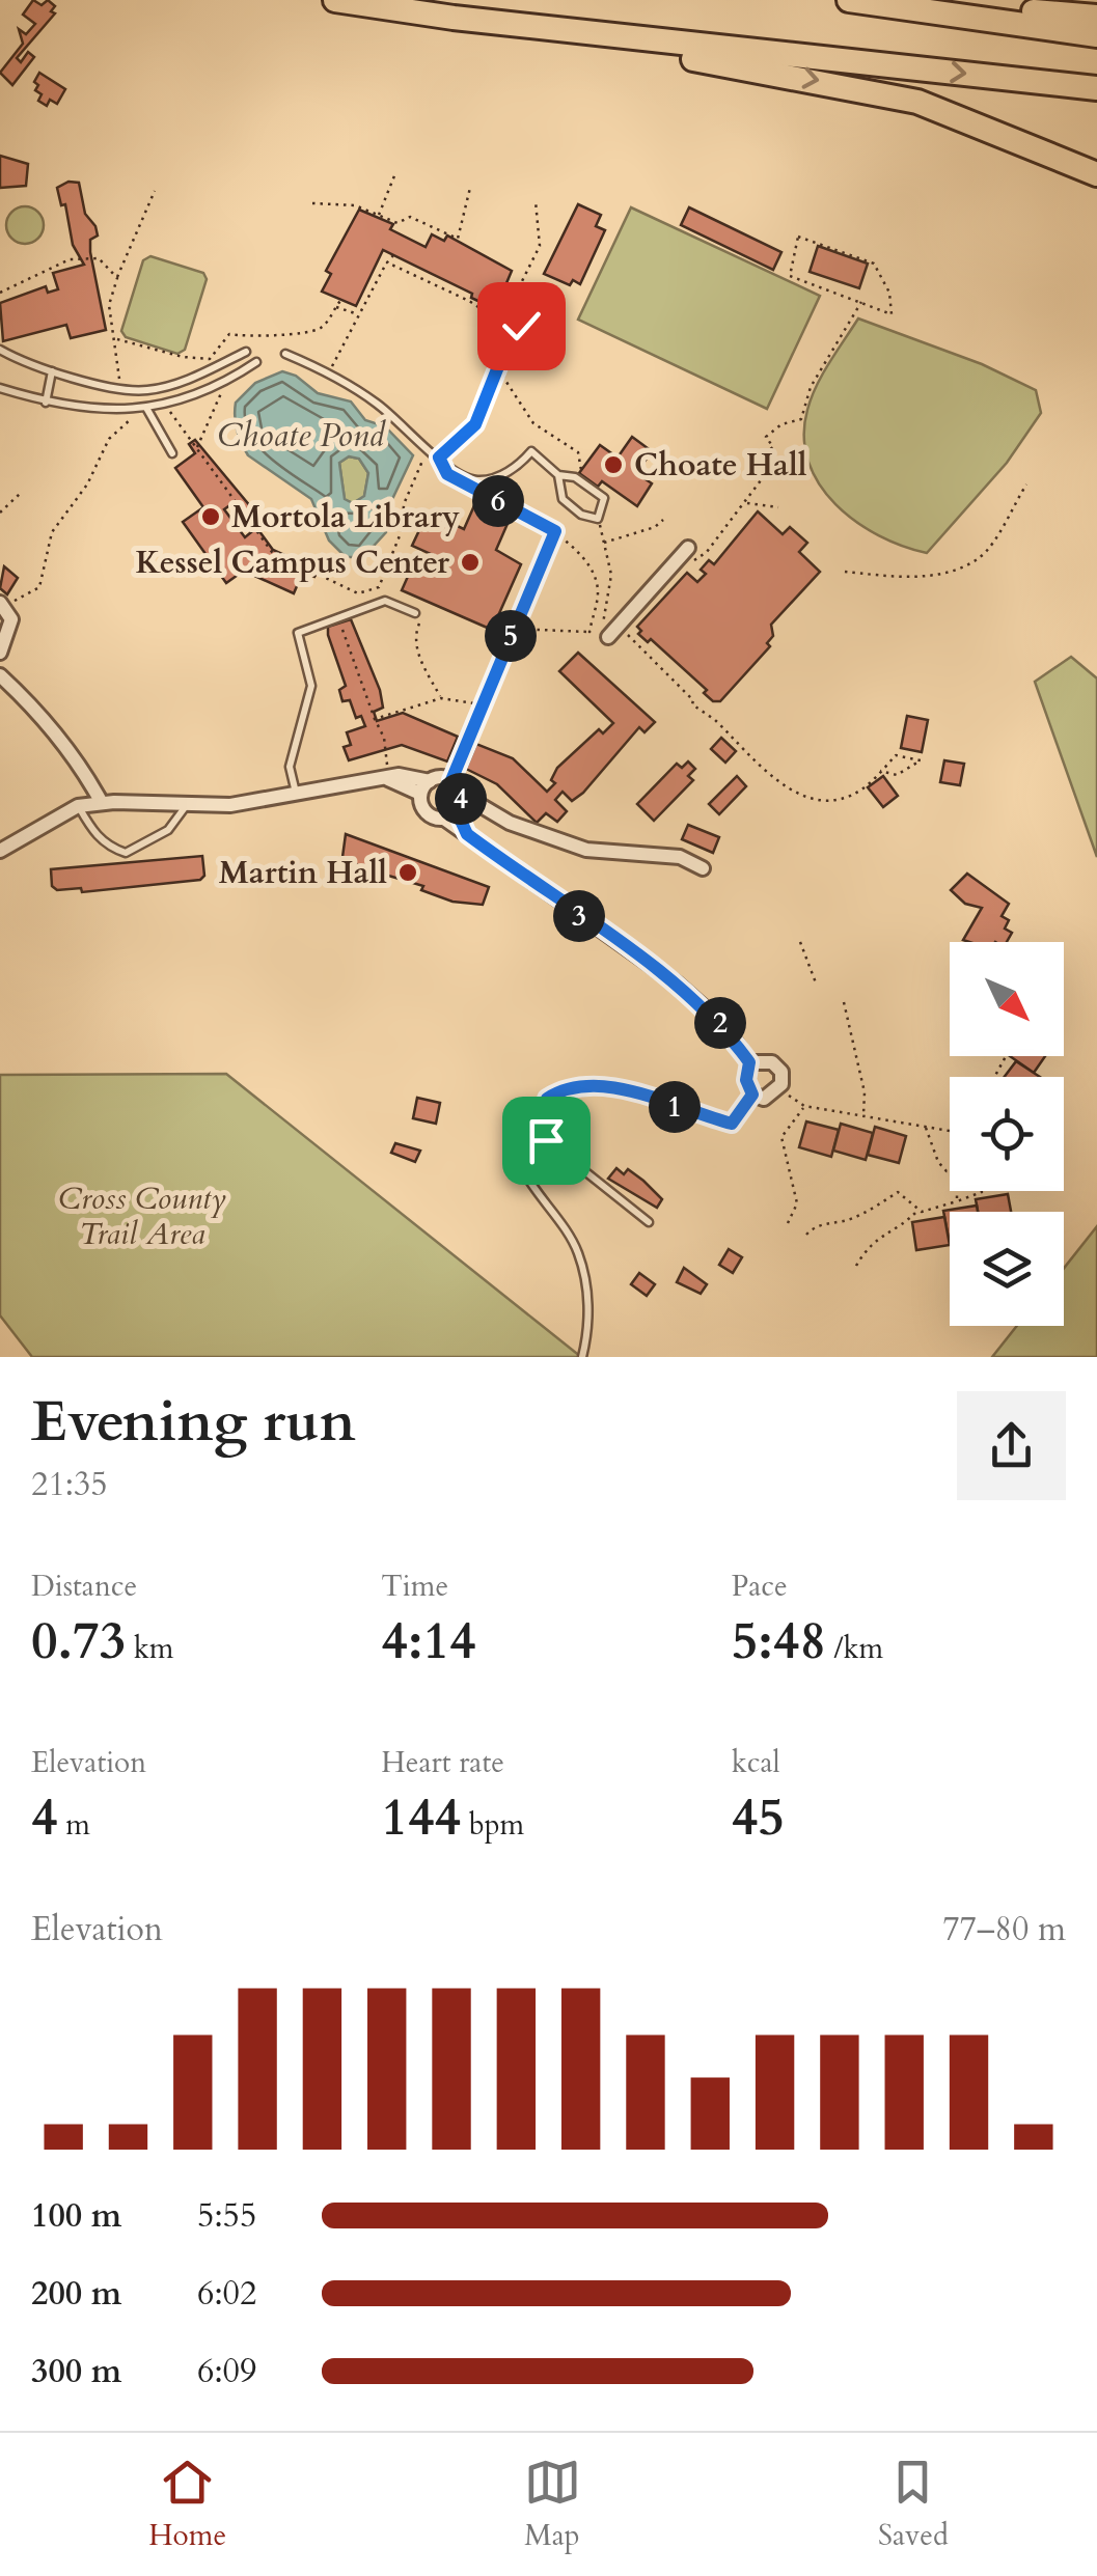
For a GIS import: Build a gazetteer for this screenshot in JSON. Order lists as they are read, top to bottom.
{
  "water": ["Choate Pond"],
  "parks": ["Cross County Trail Area"],
  "places": [
    "Choate Hall",
    "Mortola Library",
    "Kessel Campus Center",
    "Martin Hall"
  ],
  "north": "bottom right",
  "page": {
    "pins": [
      "6",
      "5",
      "4",
      "3",
      "2",
      "1"
    ],
    "heading": ["Evening run", "21:35"],
    "stats": [
      ["Distance", "0.73 km"],
      ["Time", "4:14"],
      ["Pace", "5:48 /km"],
      ["Elevation", "4 m"],
      ["Heart rate", "144 bpm"],
      ["kcal", "45"]
    ],
    "chart": ["Elevation", "77–80 m"],
    "list": [
      {
        "name": "100 m",
        "note": "5:55"
      },
      {
        "name": "200 m",
        "note": "6:02"
      },
      {
        "name": "300 m",
        "note": "6:09"
      }
    ],
    "tabs": ["Home", "Map", "Saved"]
  }
}
